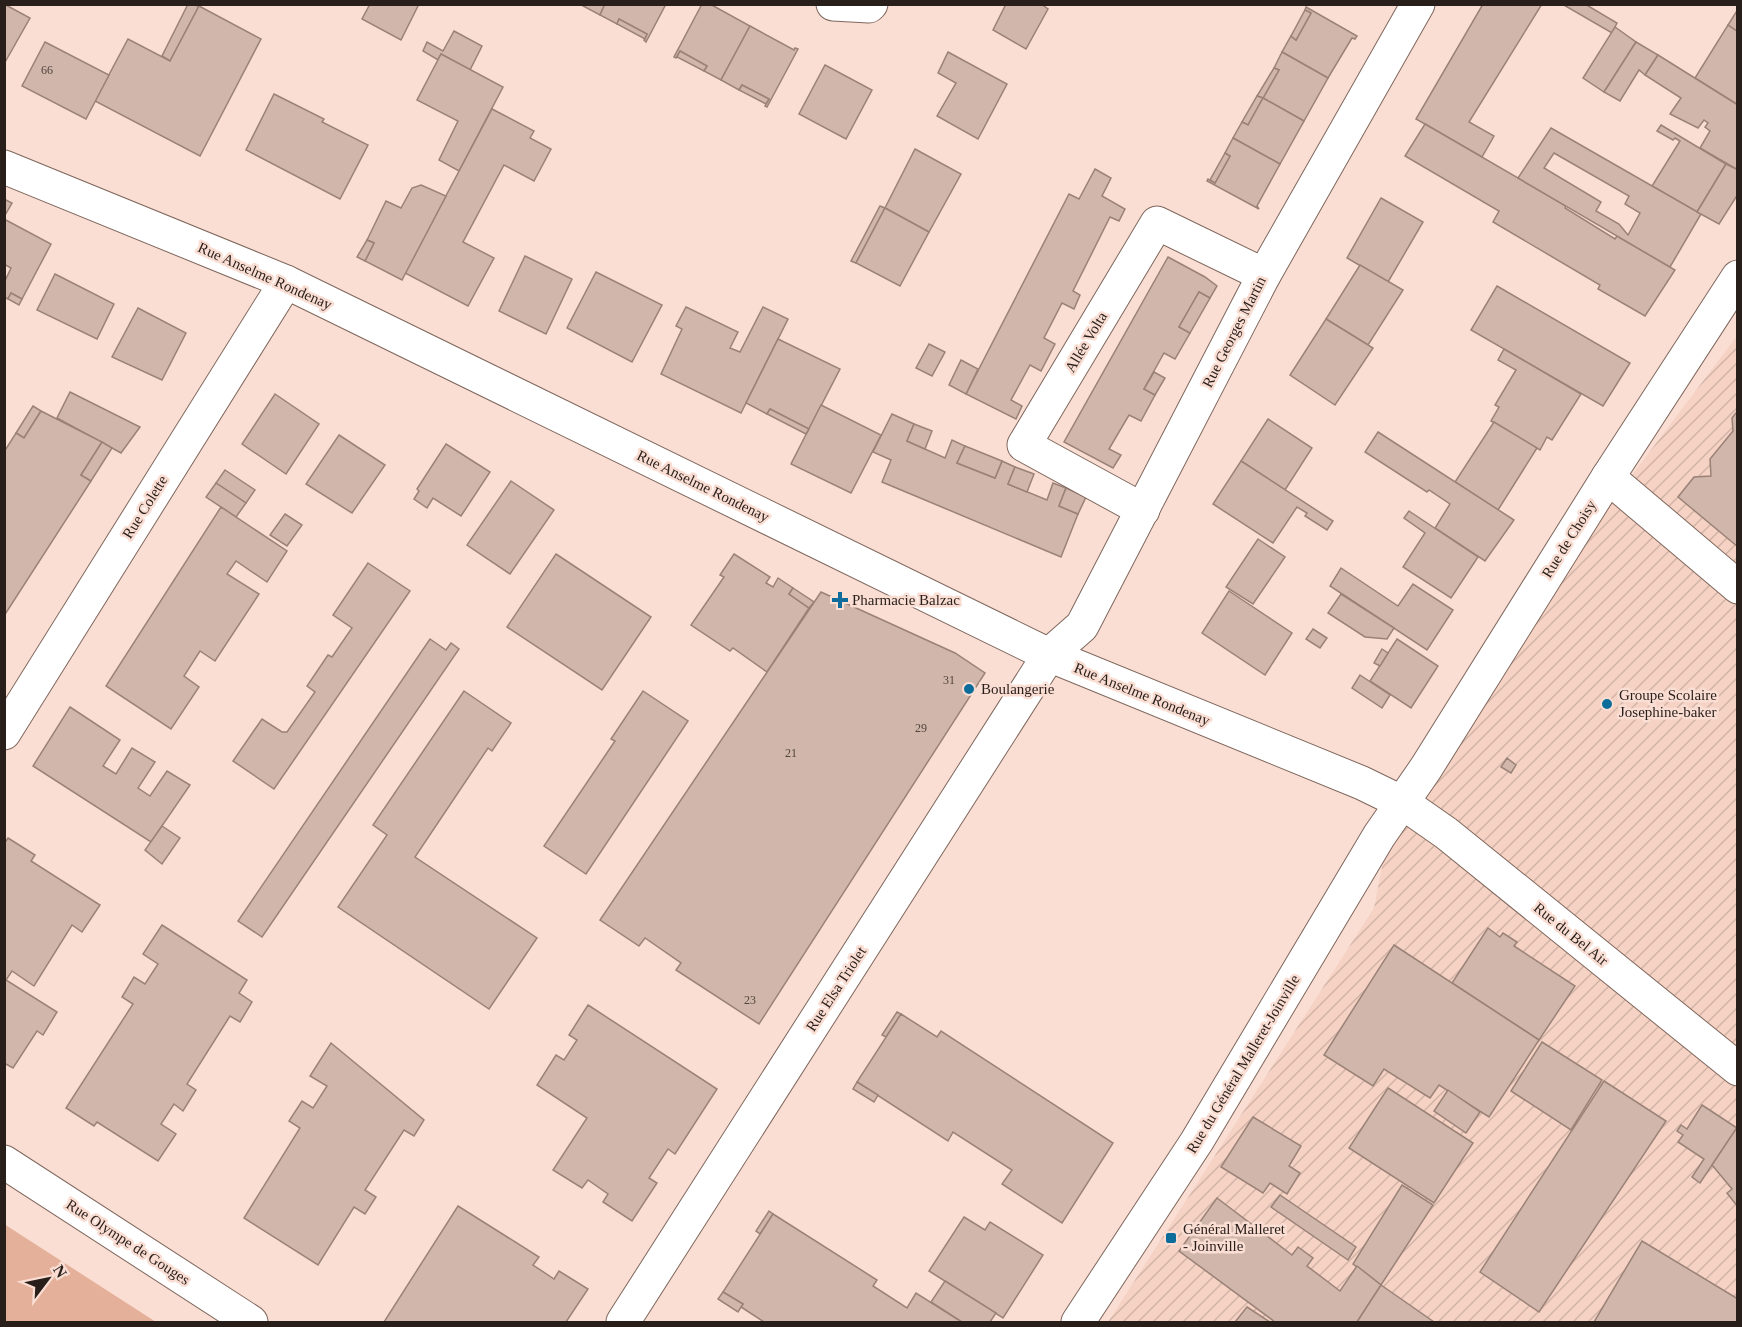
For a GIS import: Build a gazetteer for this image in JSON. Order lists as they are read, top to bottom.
{
  "streets": {
    "street": [
      "Rue Anselme Rondenay",
      "Rue Georges Martin",
      "Allée Volta",
      "Rue Colette",
      "Rue de Choisy",
      "Rue du Bel Air",
      "Rue Elsa Triolet",
      "Rue du Général Malleret-Joinville",
      "Rue Olympe de Gouges"
    ]
  },
  "crossings": [
    ["Rue Anselme Rondenay", "Rue Georges Martin"],
    ["Rue Anselme Rondenay", "Rue Colette"],
    ["Rue Anselme Rondenay", "Rue de Choisy"],
    ["Rue Anselme Rondenay", "Rue du Bel Air"],
    ["Rue Anselme Rondenay", "Rue Elsa Triolet"],
    ["Rue Anselme Rondenay", "Rue du Général Malleret-Joinville"],
    ["Rue Georges Martin", "Allée Volta"],
    ["Rue Georges Martin", "Rue Elsa Triolet"],
    ["Rue de Choisy", "Rue du Bel Air"],
    ["Rue de Choisy", "Rue du Général Malleret-Joinville"],
    ["Rue du Bel Air", "Rue du Général Malleret-Joinville"]
  ],
  "places": {
    "health": ["Pharmacie Balzac"],
    "other": ["Boulangerie", "Groupe Scolaire Josephine-baker"],
    "transit": ["Général Malleret - Joinville"]
  },
  "house_numbers": [
    "66",
    "31",
    "29",
    "21",
    "23"
  ],
  "north": "top right"
}
